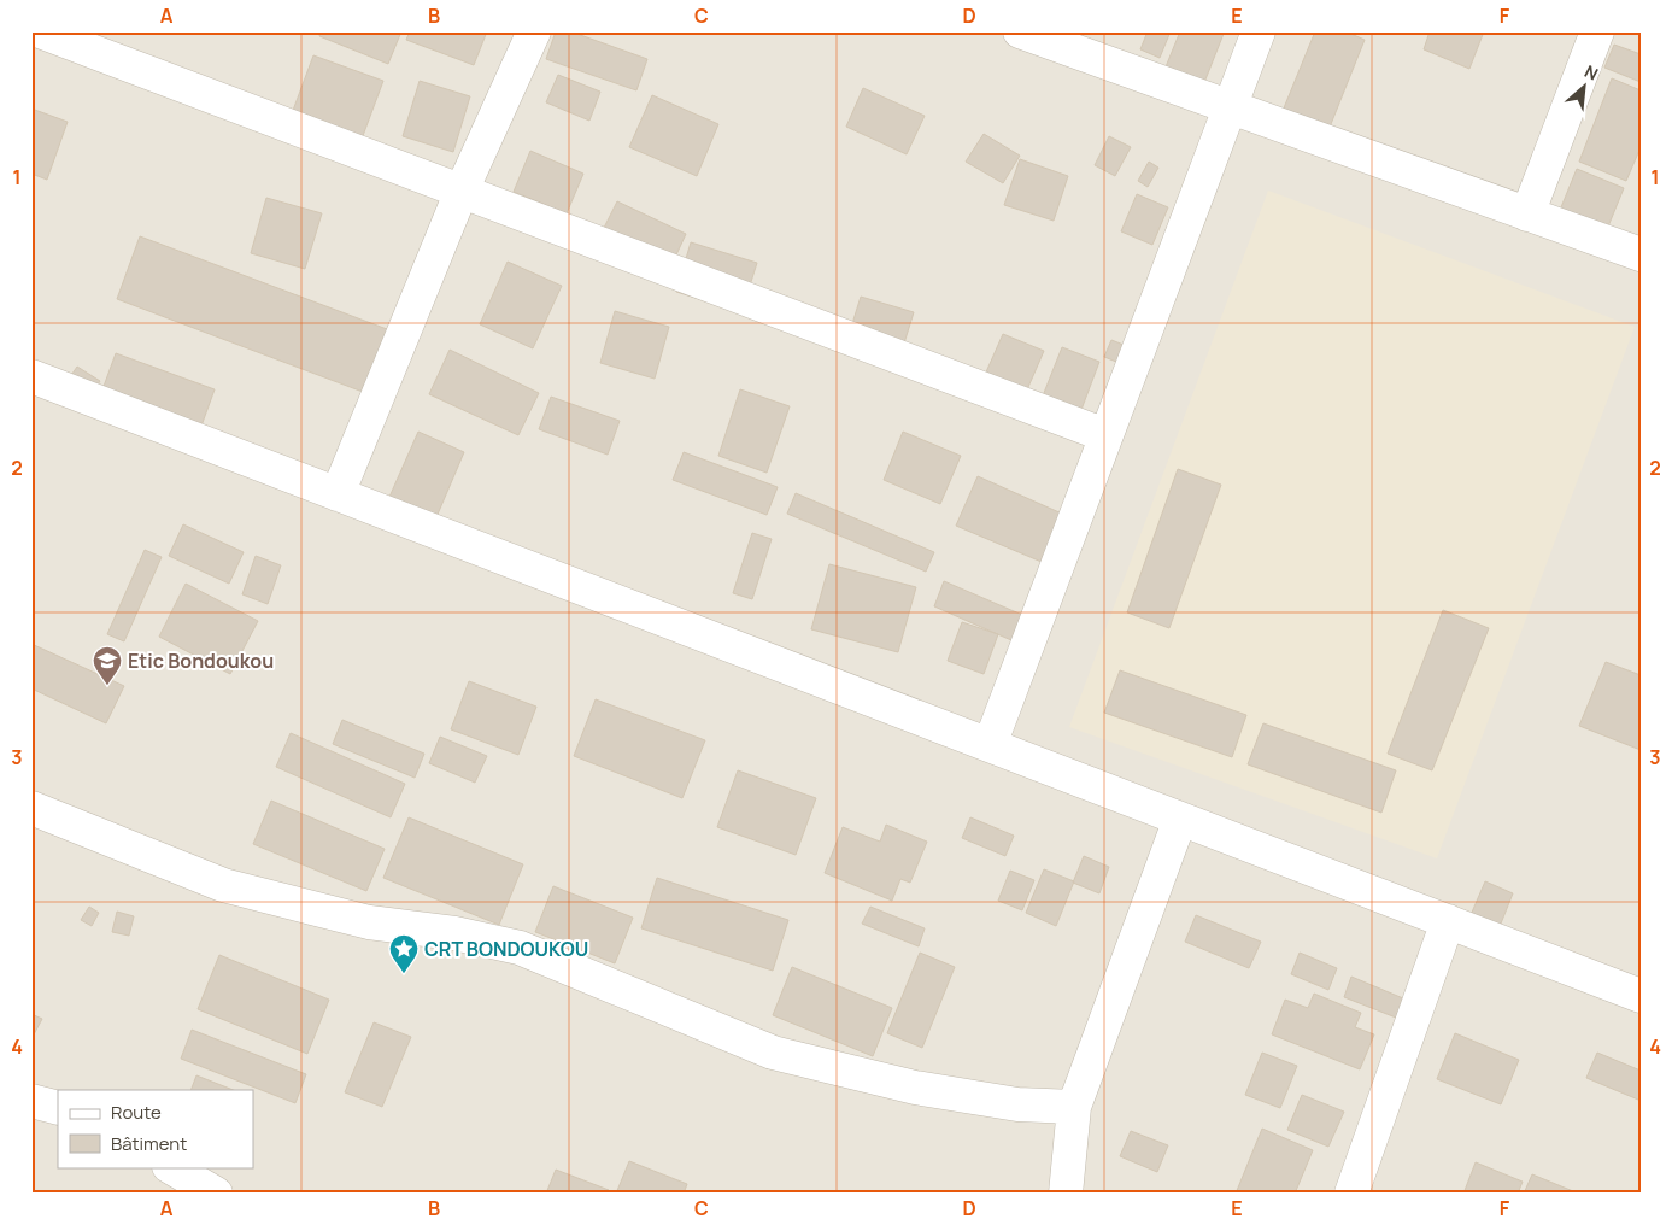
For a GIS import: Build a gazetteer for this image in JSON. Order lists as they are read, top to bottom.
{
  "places": {
    "school or university": ["Etic Bondoukou"],
    "place": ["CRT BONDOUKOU"]
  },
  "legend": ["Route", "Bâtiment"],
  "north": "top right",
  "grid": {
    "columns": [
      "A",
      "B",
      "C",
      "D",
      "E",
      "F"
    ],
    "rows": [
      "1",
      "2",
      "3",
      "4"
    ]
  }
}
